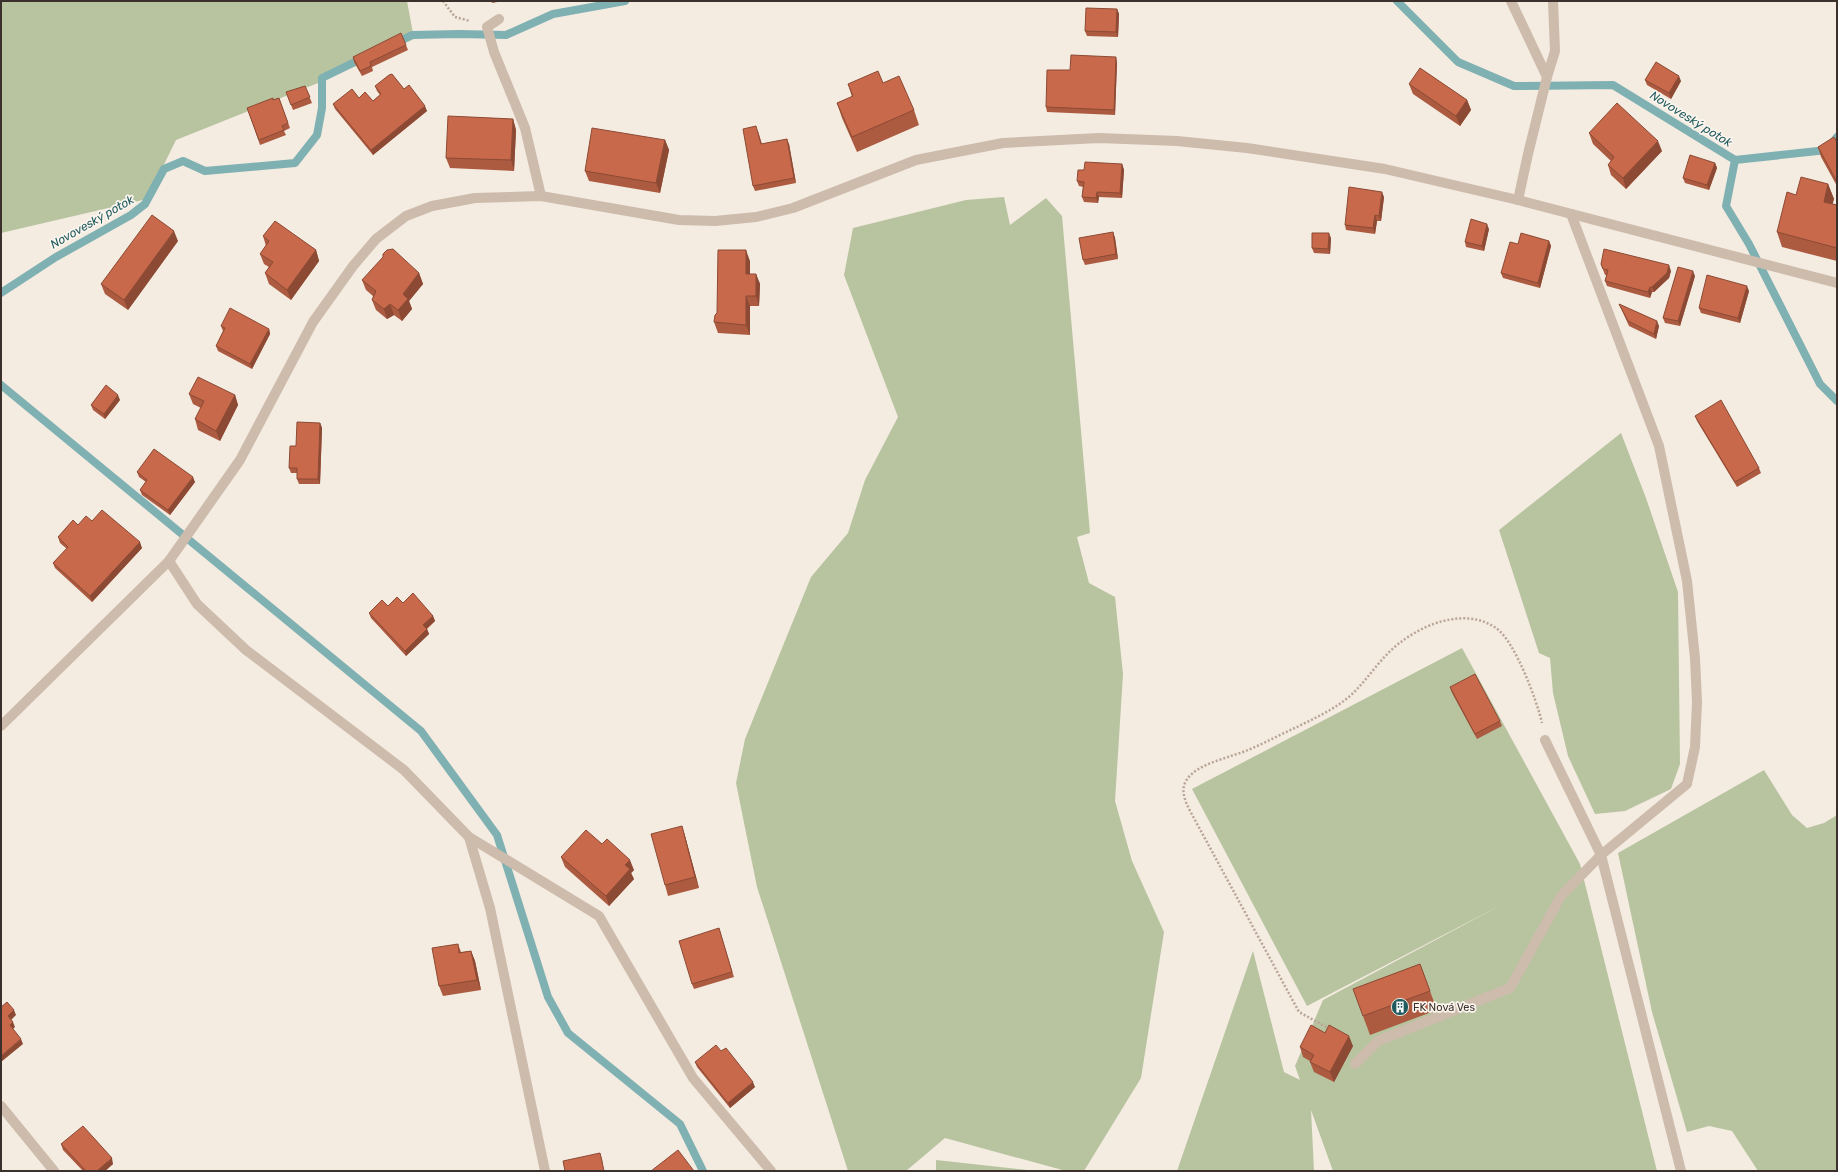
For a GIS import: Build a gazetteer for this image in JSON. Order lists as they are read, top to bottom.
{
  "water": ["Novoveský potok"],
  "places": {
    "building": ["FK Nová Ves"]
  }
}
